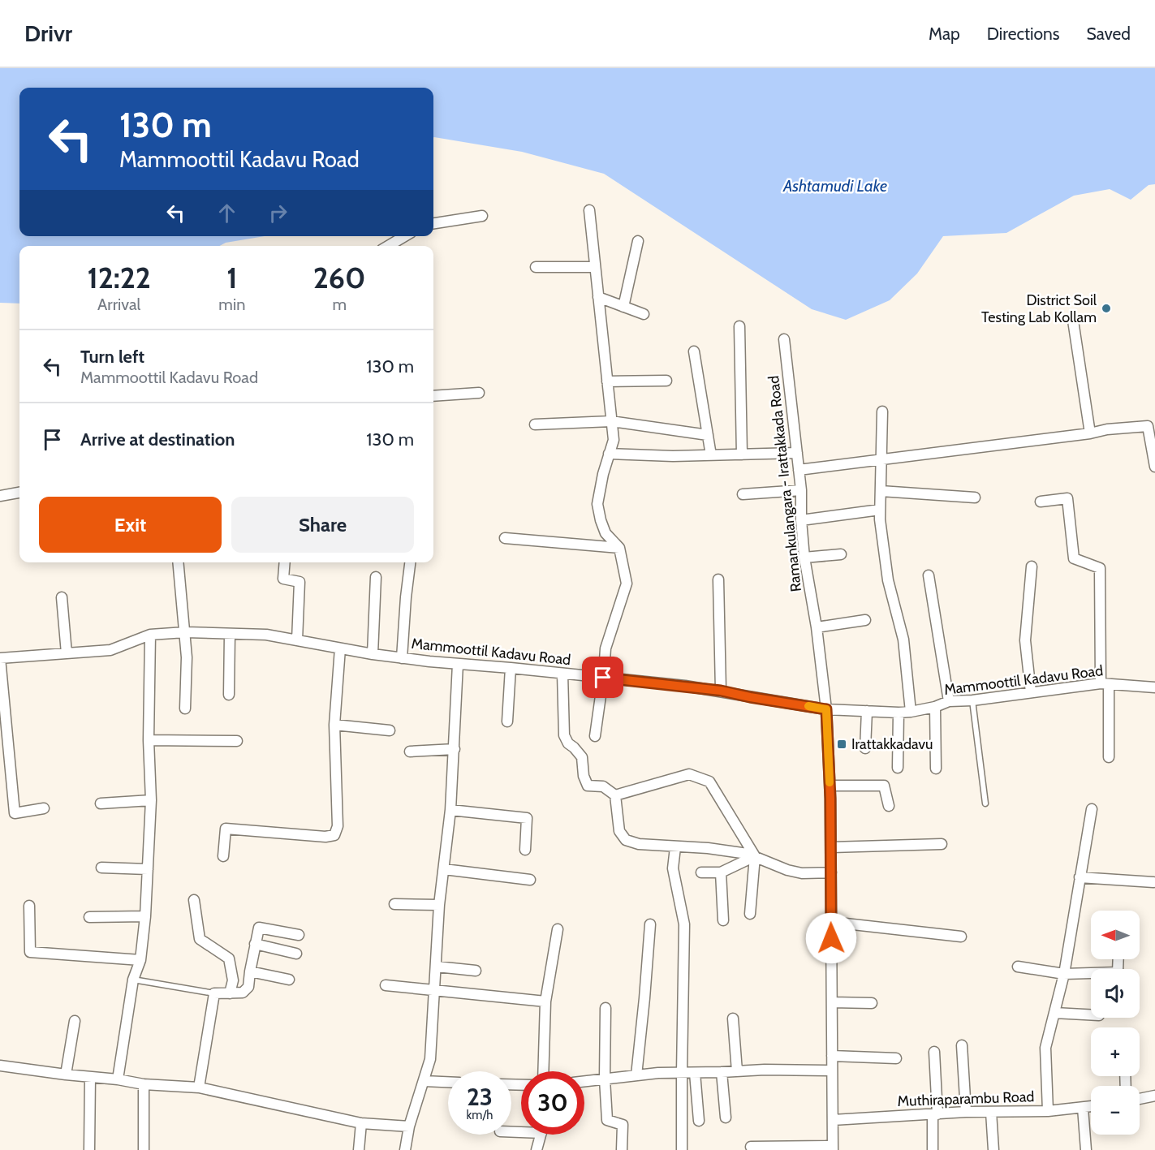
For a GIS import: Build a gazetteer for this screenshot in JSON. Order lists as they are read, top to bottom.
{
  "streets": {
    "street": ["Ramankulangara - Irattakkada Road", "Mammoottil Kadavu Road", "Muthiraparambu Road"]
  },
  "crossings": [
    ["Ramankulangara - Irattakkada Road", "Mammoottil Kadavu Road"],
    ["Ramankulangara - Irattakkada Road", "Muthiraparambu Road"]
  ],
  "water": ["Ashtamudi Lake"],
  "places": {
    "other": ["District Soil Testing Lab Kollam"],
    "transit": ["Irattakkadavu"]
  },
  "north": "left",
  "page": {
    "header": "Drivr",
    "nav": ["Map", "Directions", "Saved"],
    "turn": ["130 m", "Mammoottil Kadavu Road"],
    "eta": [
      "12:22",
      "Arrival",
      "1",
      "min",
      "260",
      "m"
    ],
    "list": [
      {
        "name": "Turn left",
        "note": "Mammoottil Kadavu Road",
        "value": "130 m"
      },
      {
        "name": "Arrive at destination",
        "value": "130 m"
      }
    ],
    "buttons": ["Exit", "Share"],
    "map_buttons": ["+", "−"],
    "speed": "23 km/h",
    "limit": "30"
  }
}
